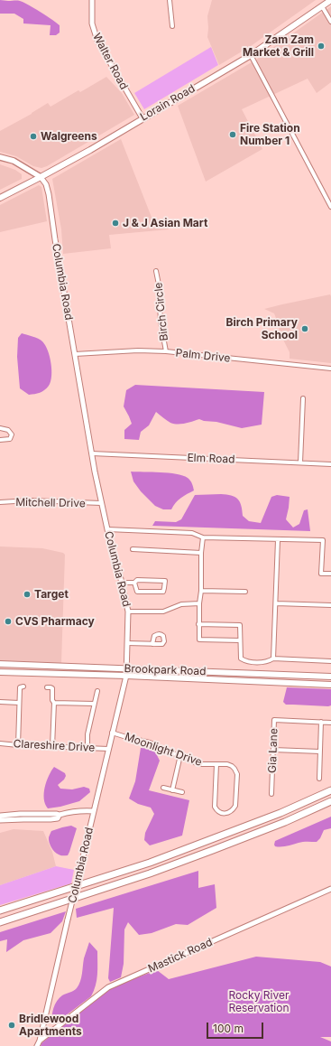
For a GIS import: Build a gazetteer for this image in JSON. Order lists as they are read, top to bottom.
{
  "streets": {
    "main road": ["Lorain Road", "Brookpark Road"],
    "street": [
      "Walter Road",
      "Columbia Road",
      "Birch Circle",
      "Palm Drive",
      "Elm Road",
      "Mitchell Drive",
      "Clareshire Drive",
      "Moonlight Drive",
      "Gia Lane",
      "Mastick Road"
    ]
  },
  "crossings": [
    ["Walter Road", "Lorain Road"],
    ["Lorain Road", "Columbia Road"],
    ["Columbia Road", "Palm Drive"],
    ["Columbia Road", "Elm Road"],
    ["Columbia Road", "Mitchell Drive"],
    ["Columbia Road", "Brookpark Road"],
    ["Columbia Road", "Clareshire Drive"],
    ["Columbia Road", "Moonlight Drive"],
    ["Columbia Road", "Mastick Road"],
    ["Birch Circle", "Palm Drive"]
  ],
  "parks": ["Rocky River Reservation"],
  "places": [
    "Zam Zam Market & Grill",
    "Fire Station Number 1",
    "Walgreens",
    "J & J Asian Mart",
    "Birch Primary School",
    "Target",
    "CVS Pharmacy",
    "Bridlewood Apartments"
  ],
  "scale_bar": "100 m"
}
